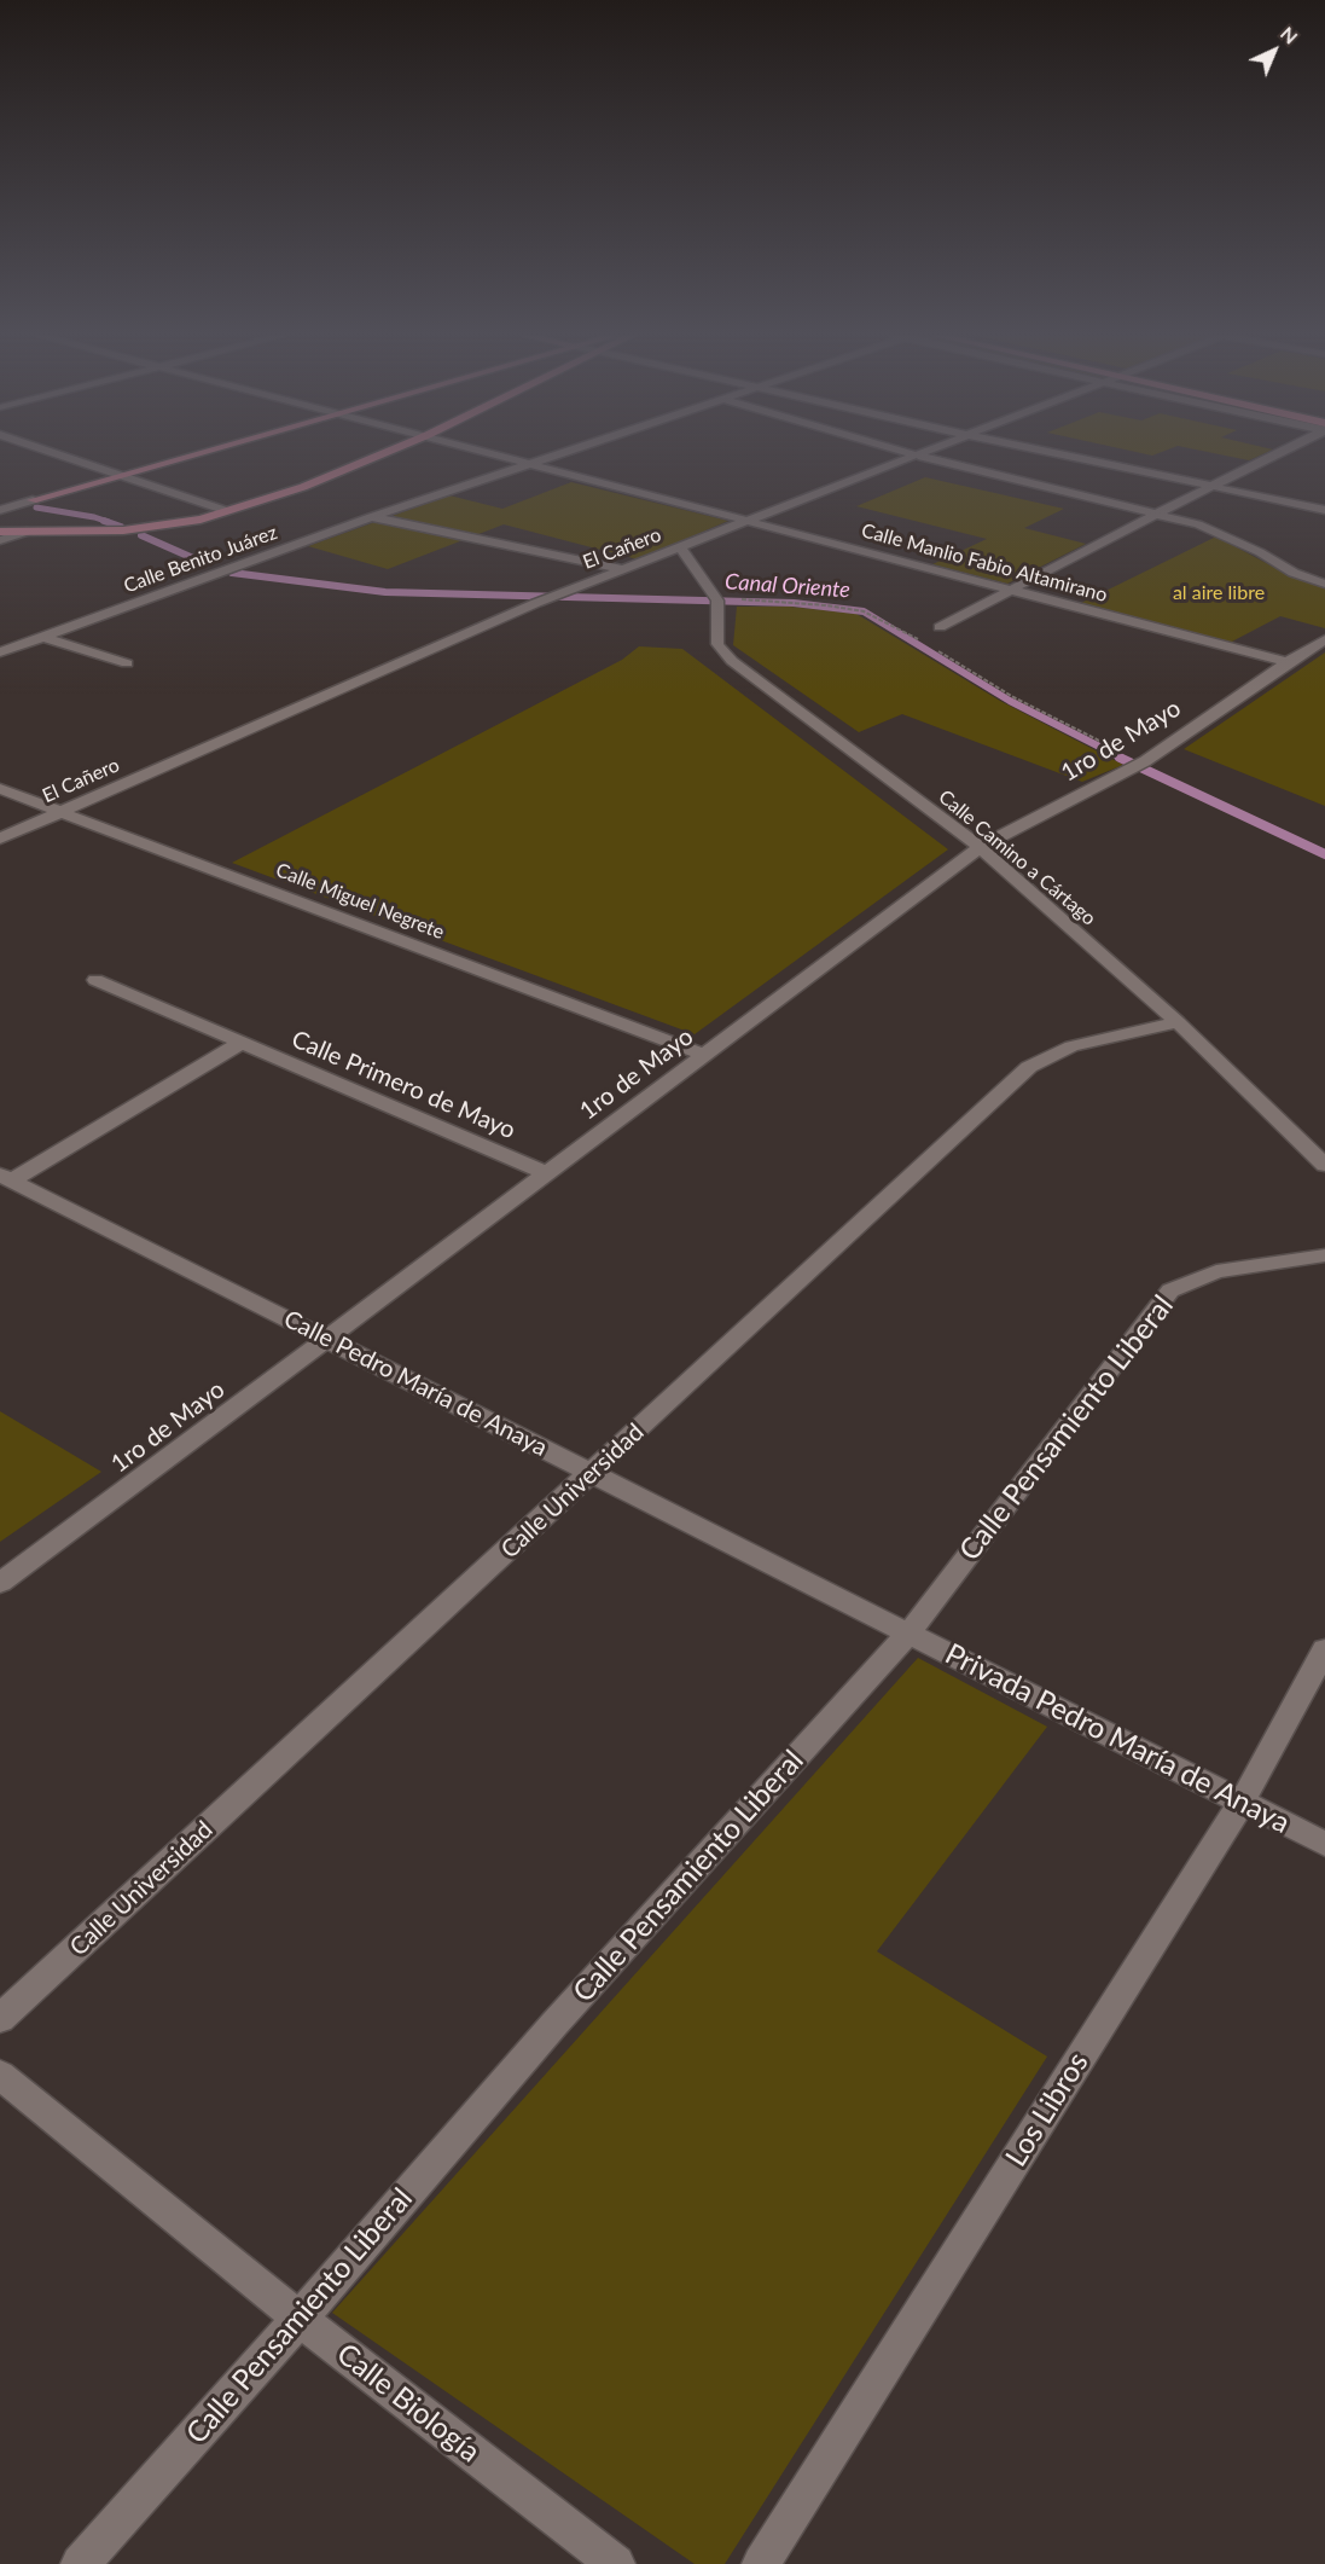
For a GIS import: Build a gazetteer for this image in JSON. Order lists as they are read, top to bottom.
{
  "streets": {
    "street": [
      "El Cañero",
      "Calle Benito Juárez",
      "Calle Manlio Fabio Altamirano",
      "1ro de Mayo",
      "Calle Camino a Cártago",
      "Calle Miguel Negrete",
      "Calle Primero de Mayo",
      "Calle Pedro María de Anaya",
      "Calle Pensamiento Liberal",
      "Calle Universidad",
      "Privada Pedro María de Anaya",
      "Los Libros",
      "Calle Biología"
    ]
  },
  "crossings": [
    ["El Cañero", "Calle Manlio Fabio Altamirano"],
    ["El Cañero", "Calle Miguel Negrete"],
    ["Calle Benito Juárez", "Calle Manlio Fabio Altamirano"],
    ["Calle Manlio Fabio Altamirano", "1ro de Mayo"],
    ["1ro de Mayo", "Calle Camino a Cártago"],
    ["1ro de Mayo", "Calle Miguel Negrete"],
    ["1ro de Mayo", "Calle Primero de Mayo"],
    ["1ro de Mayo", "Calle Pedro María de Anaya"],
    ["Calle Camino a Cártago", "Calle Universidad"],
    ["Calle Pedro María de Anaya", "Calle Pensamiento Liberal"],
    ["Calle Pedro María de Anaya", "Calle Universidad"],
    ["Calle Pedro María de Anaya", "Privada Pedro María de Anaya"],
    ["Calle Pensamiento Liberal", "Privada Pedro María de Anaya"],
    ["Calle Pensamiento Liberal", "Calle Biología"],
    ["Privada Pedro María de Anaya", "Los Libros"]
  ],
  "water": ["Canal Oriente"],
  "parks": ["al aire libre"],
  "north": "top right"
}
